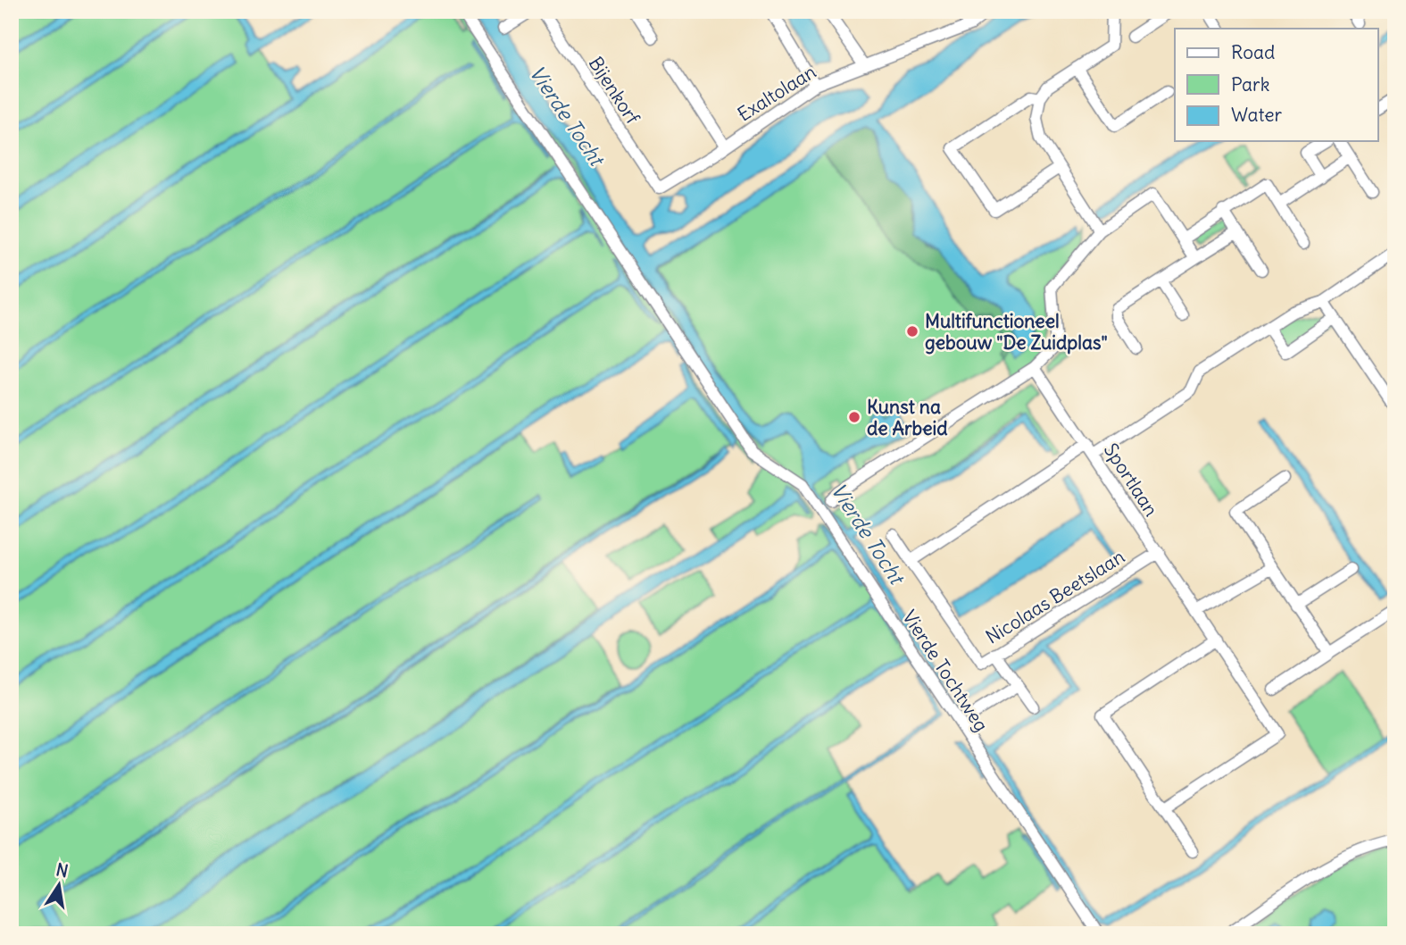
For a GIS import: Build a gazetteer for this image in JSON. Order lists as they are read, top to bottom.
{
  "streets": {
    "street": [
      "Bijenkorf",
      "Exaltolaan",
      "Sportlaan",
      "Nicolaas Beetslaan",
      "Vierde Tochtweg"
    ]
  },
  "crossings": [
    ["Bijenkorf", "Exaltolaan"],
    ["Sportlaan", "Nicolaas Beetslaan"]
  ],
  "water": ["Vierde Tocht"],
  "places": ["Multifunctioneel gebouw \"De Zuidplas\"", "Kunst na de Arbeid"],
  "legend": ["Road", "Park", "Water"],
  "north": "top"
}
